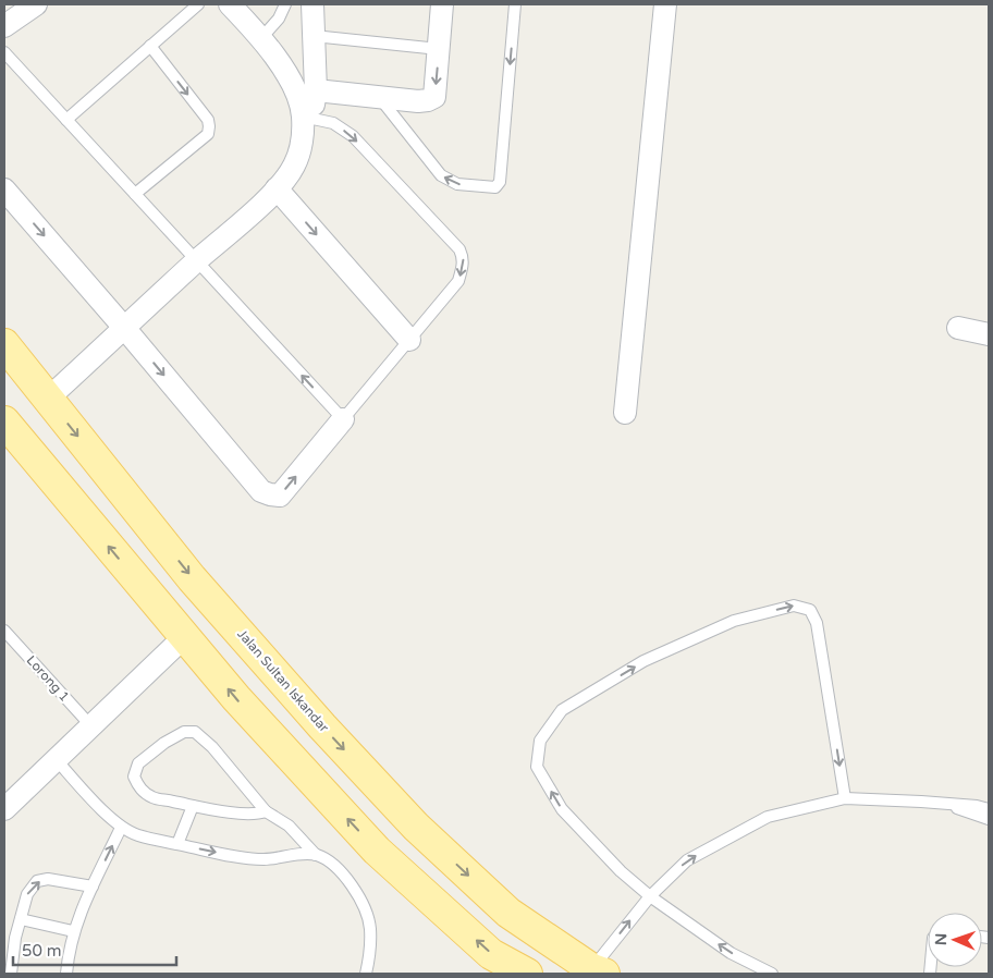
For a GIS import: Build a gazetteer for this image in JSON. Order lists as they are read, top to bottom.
{
  "streets": {
    "main road": ["Jalan Sultan Iskandar"],
    "lane": ["Lorong 1"]
  },
  "scale_bar": "50 m",
  "north": "left"
}
